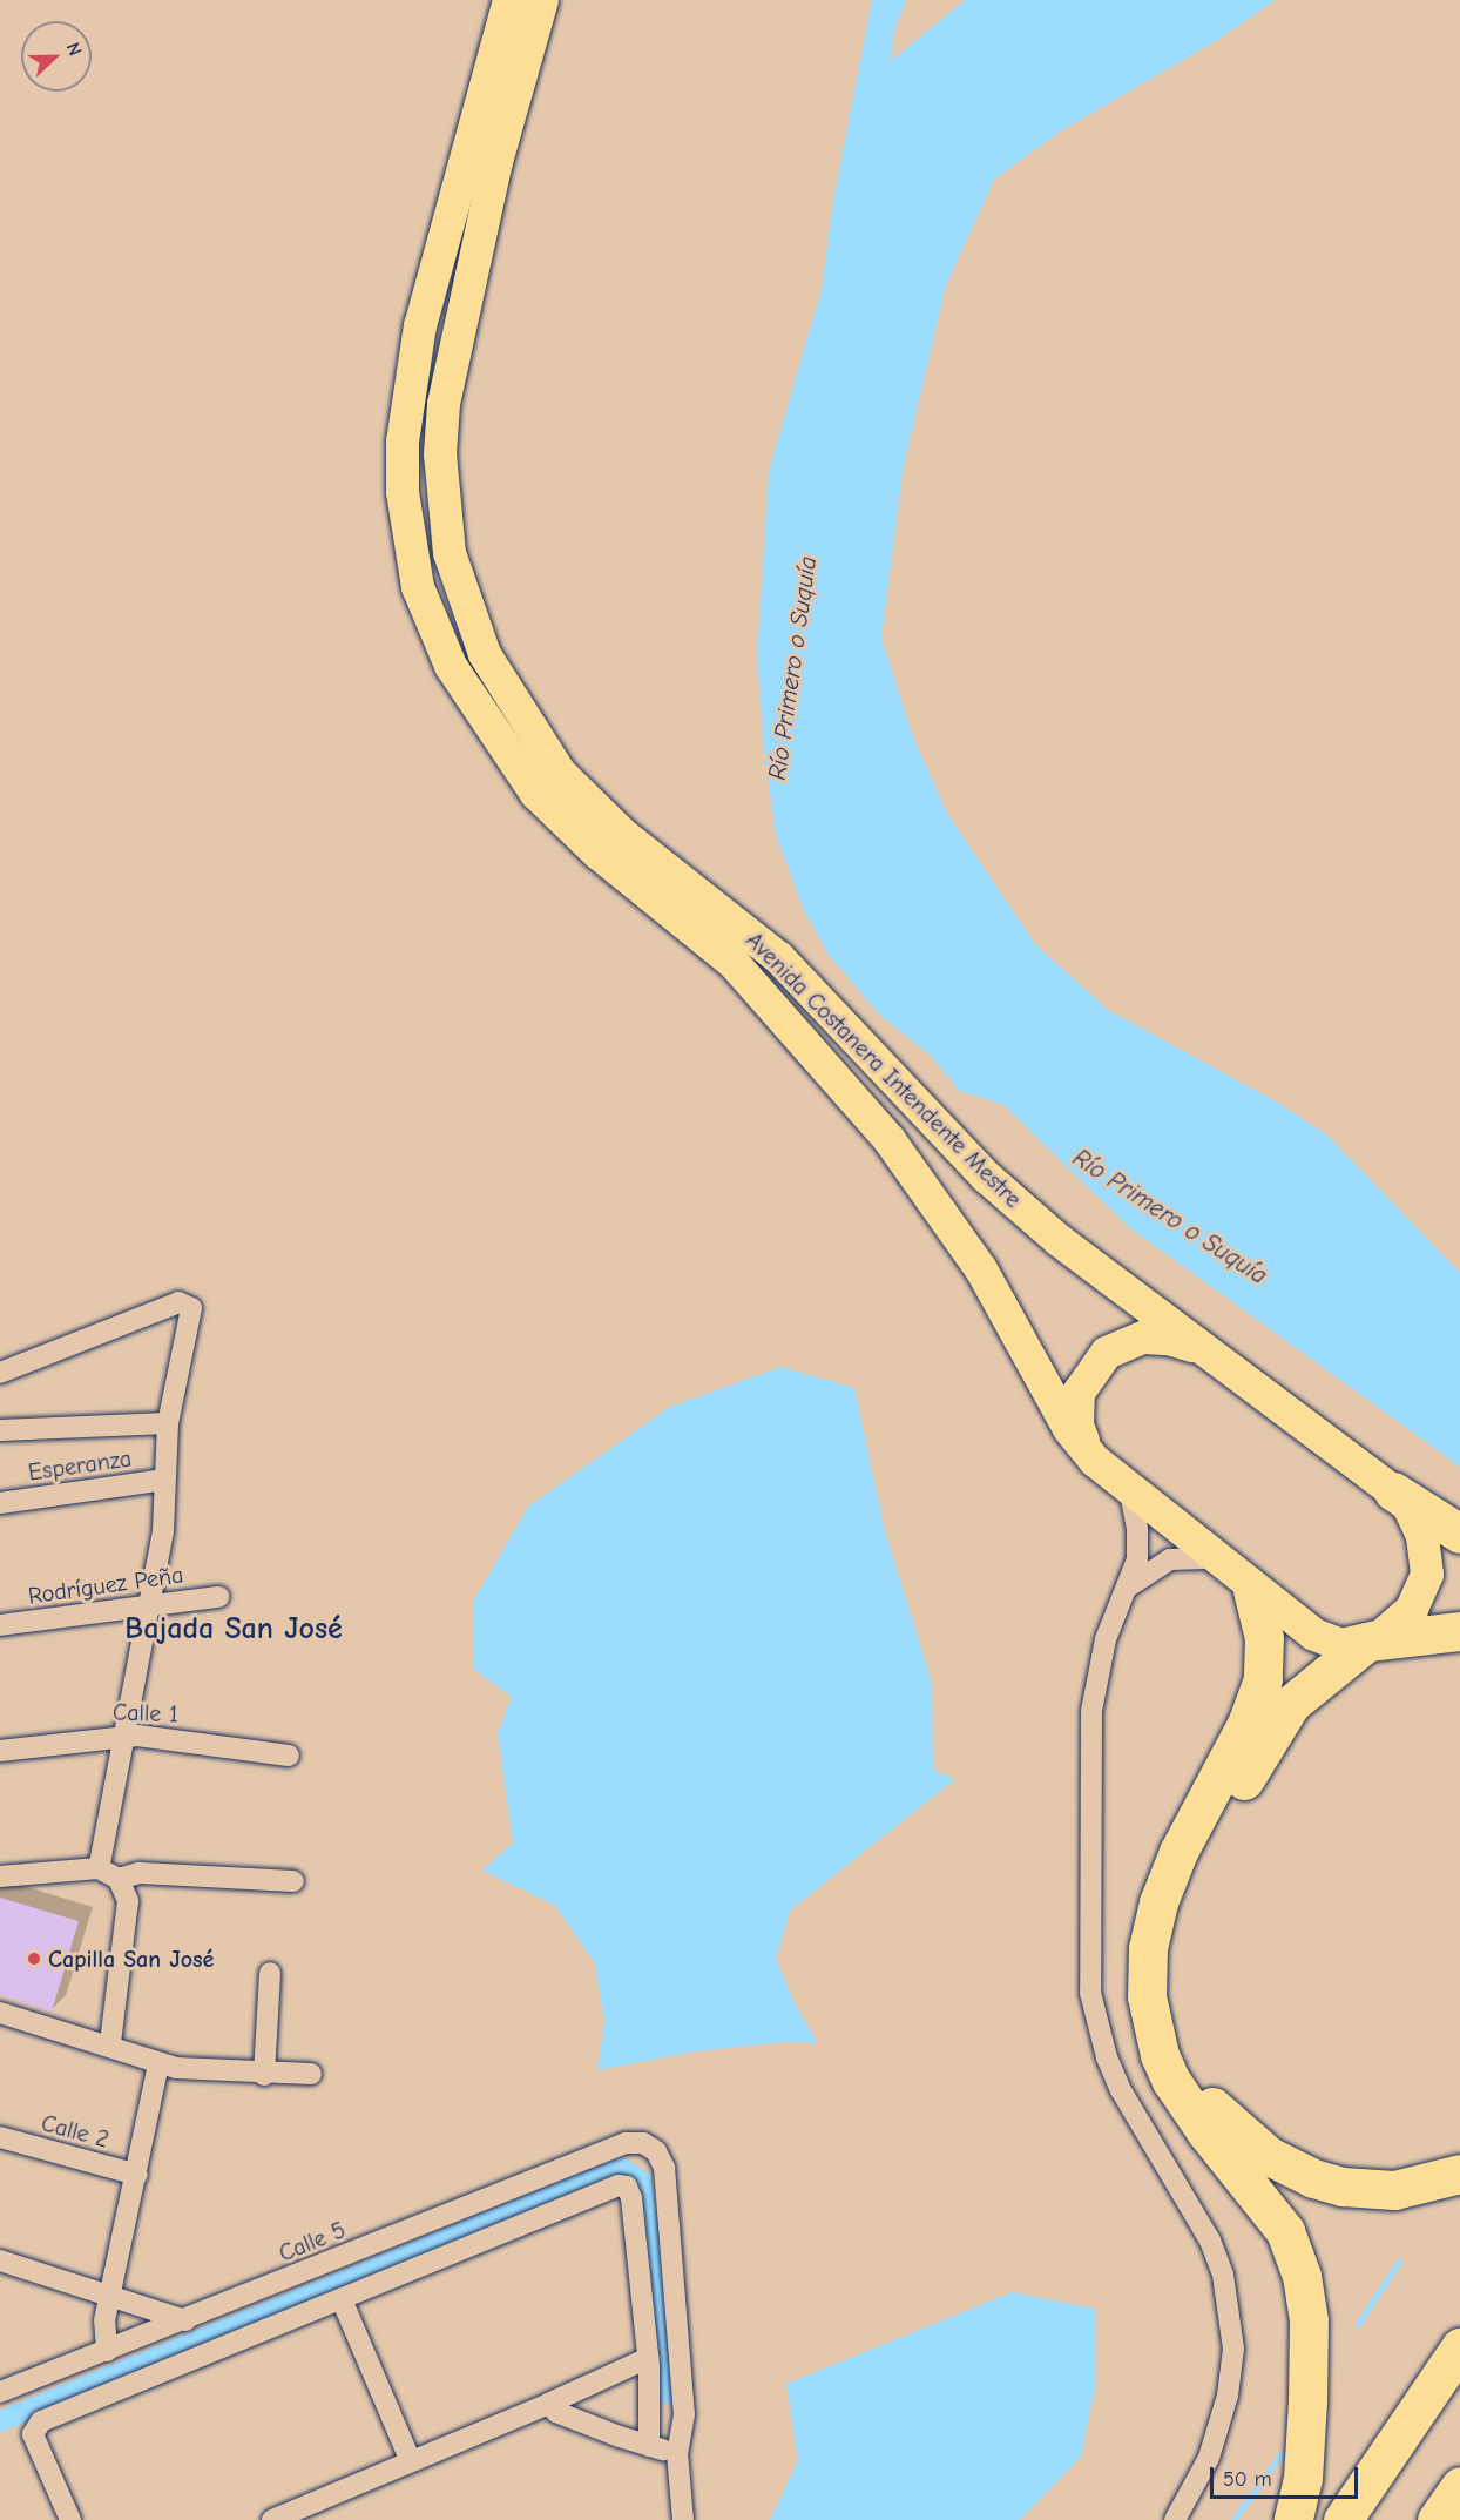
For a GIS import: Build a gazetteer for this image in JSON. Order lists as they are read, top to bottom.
{
  "streets": {
    "main road": ["Avenida Costanera Intendente Mestre"],
    "street": [
      "Esperanza",
      "Rodríguez Peña",
      "Calle 1",
      "Calle 2",
      "Calle 5"
    ]
  },
  "districts": ["Bajada San José"],
  "water": ["Río Primero o Suquía"],
  "places": ["Capilla San José"],
  "scale_bar": "50 m",
  "north": "right"
}
